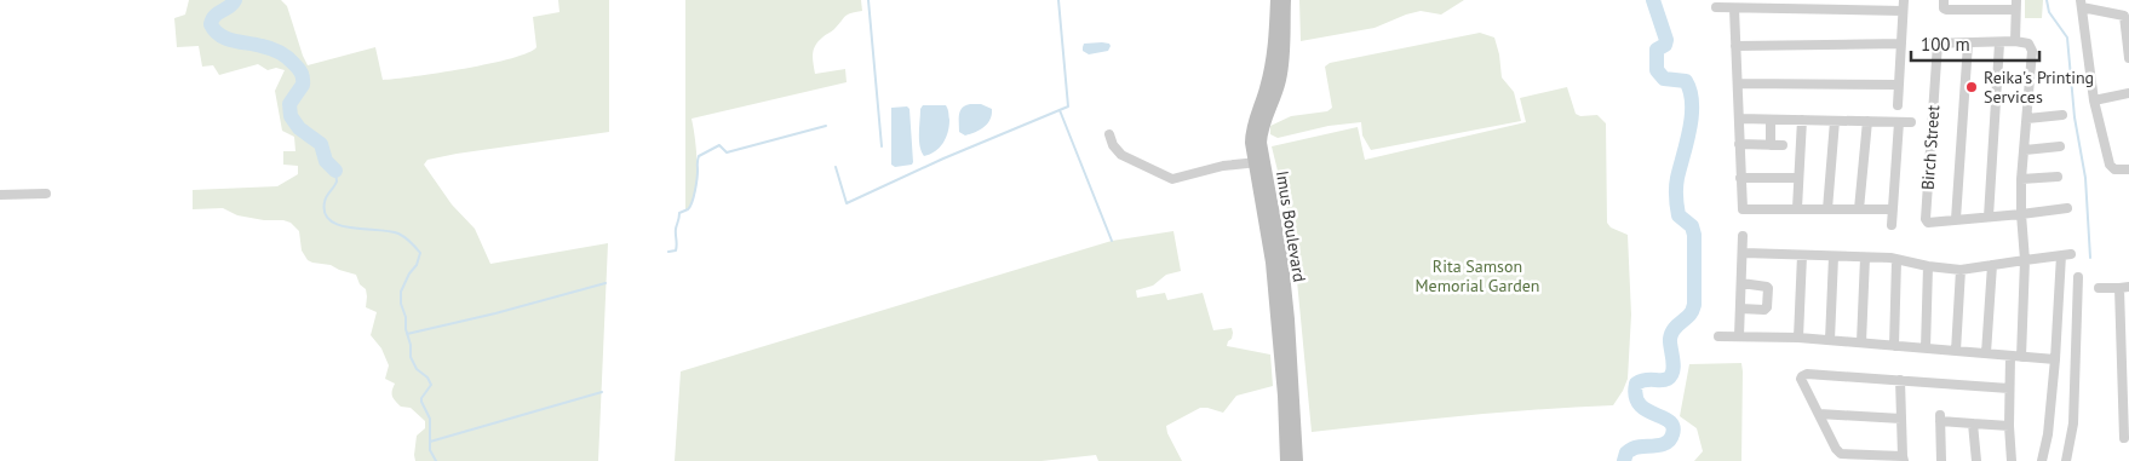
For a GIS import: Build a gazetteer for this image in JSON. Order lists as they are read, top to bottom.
{
  "streets": {
    "main road": ["Imus Boulevard"],
    "street": ["Birch Street"]
  },
  "parks": ["Rita Samson Memorial Garden"],
  "places": ["Reika's Printing Services"],
  "scale_bar": "100 m"
}
